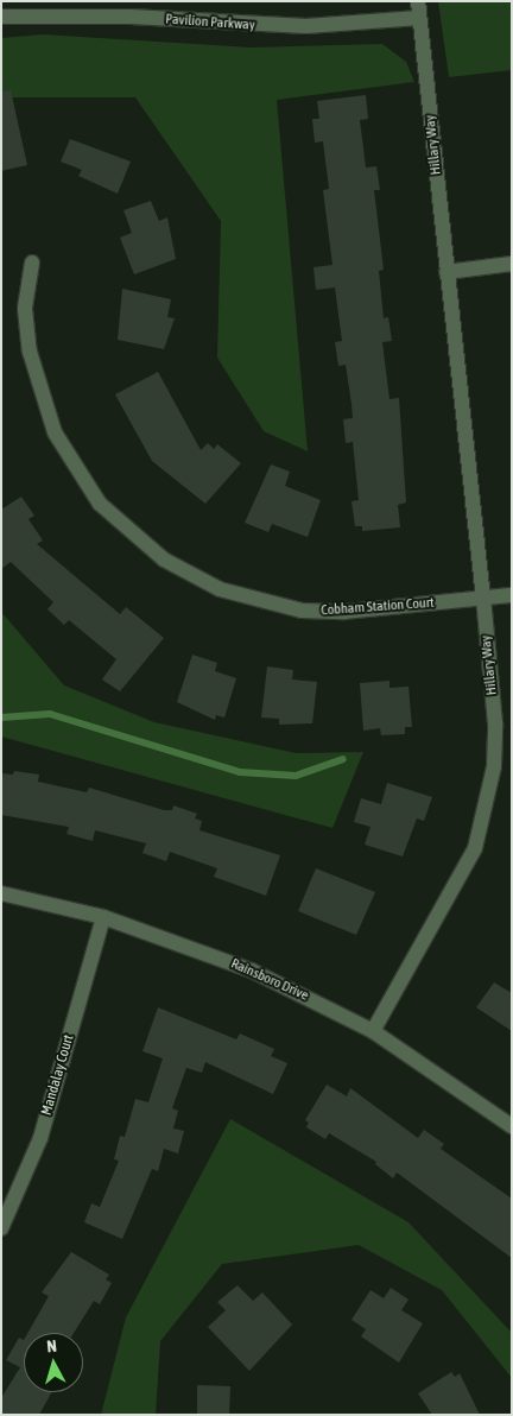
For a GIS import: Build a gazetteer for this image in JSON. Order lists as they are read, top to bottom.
{
  "streets": {
    "street": [
      "Pavilion Parkway",
      "Hillary Way",
      "Cobham Station Court",
      "Rainsboro Drive",
      "Mandalay Court"
    ]
  },
  "crossings": [
    ["Pavilion Parkway", "Hillary Way"],
    ["Hillary Way", "Cobham Station Court"],
    ["Hillary Way", "Rainsboro Drive"],
    ["Rainsboro Drive", "Mandalay Court"]
  ],
  "north": "top"
}
